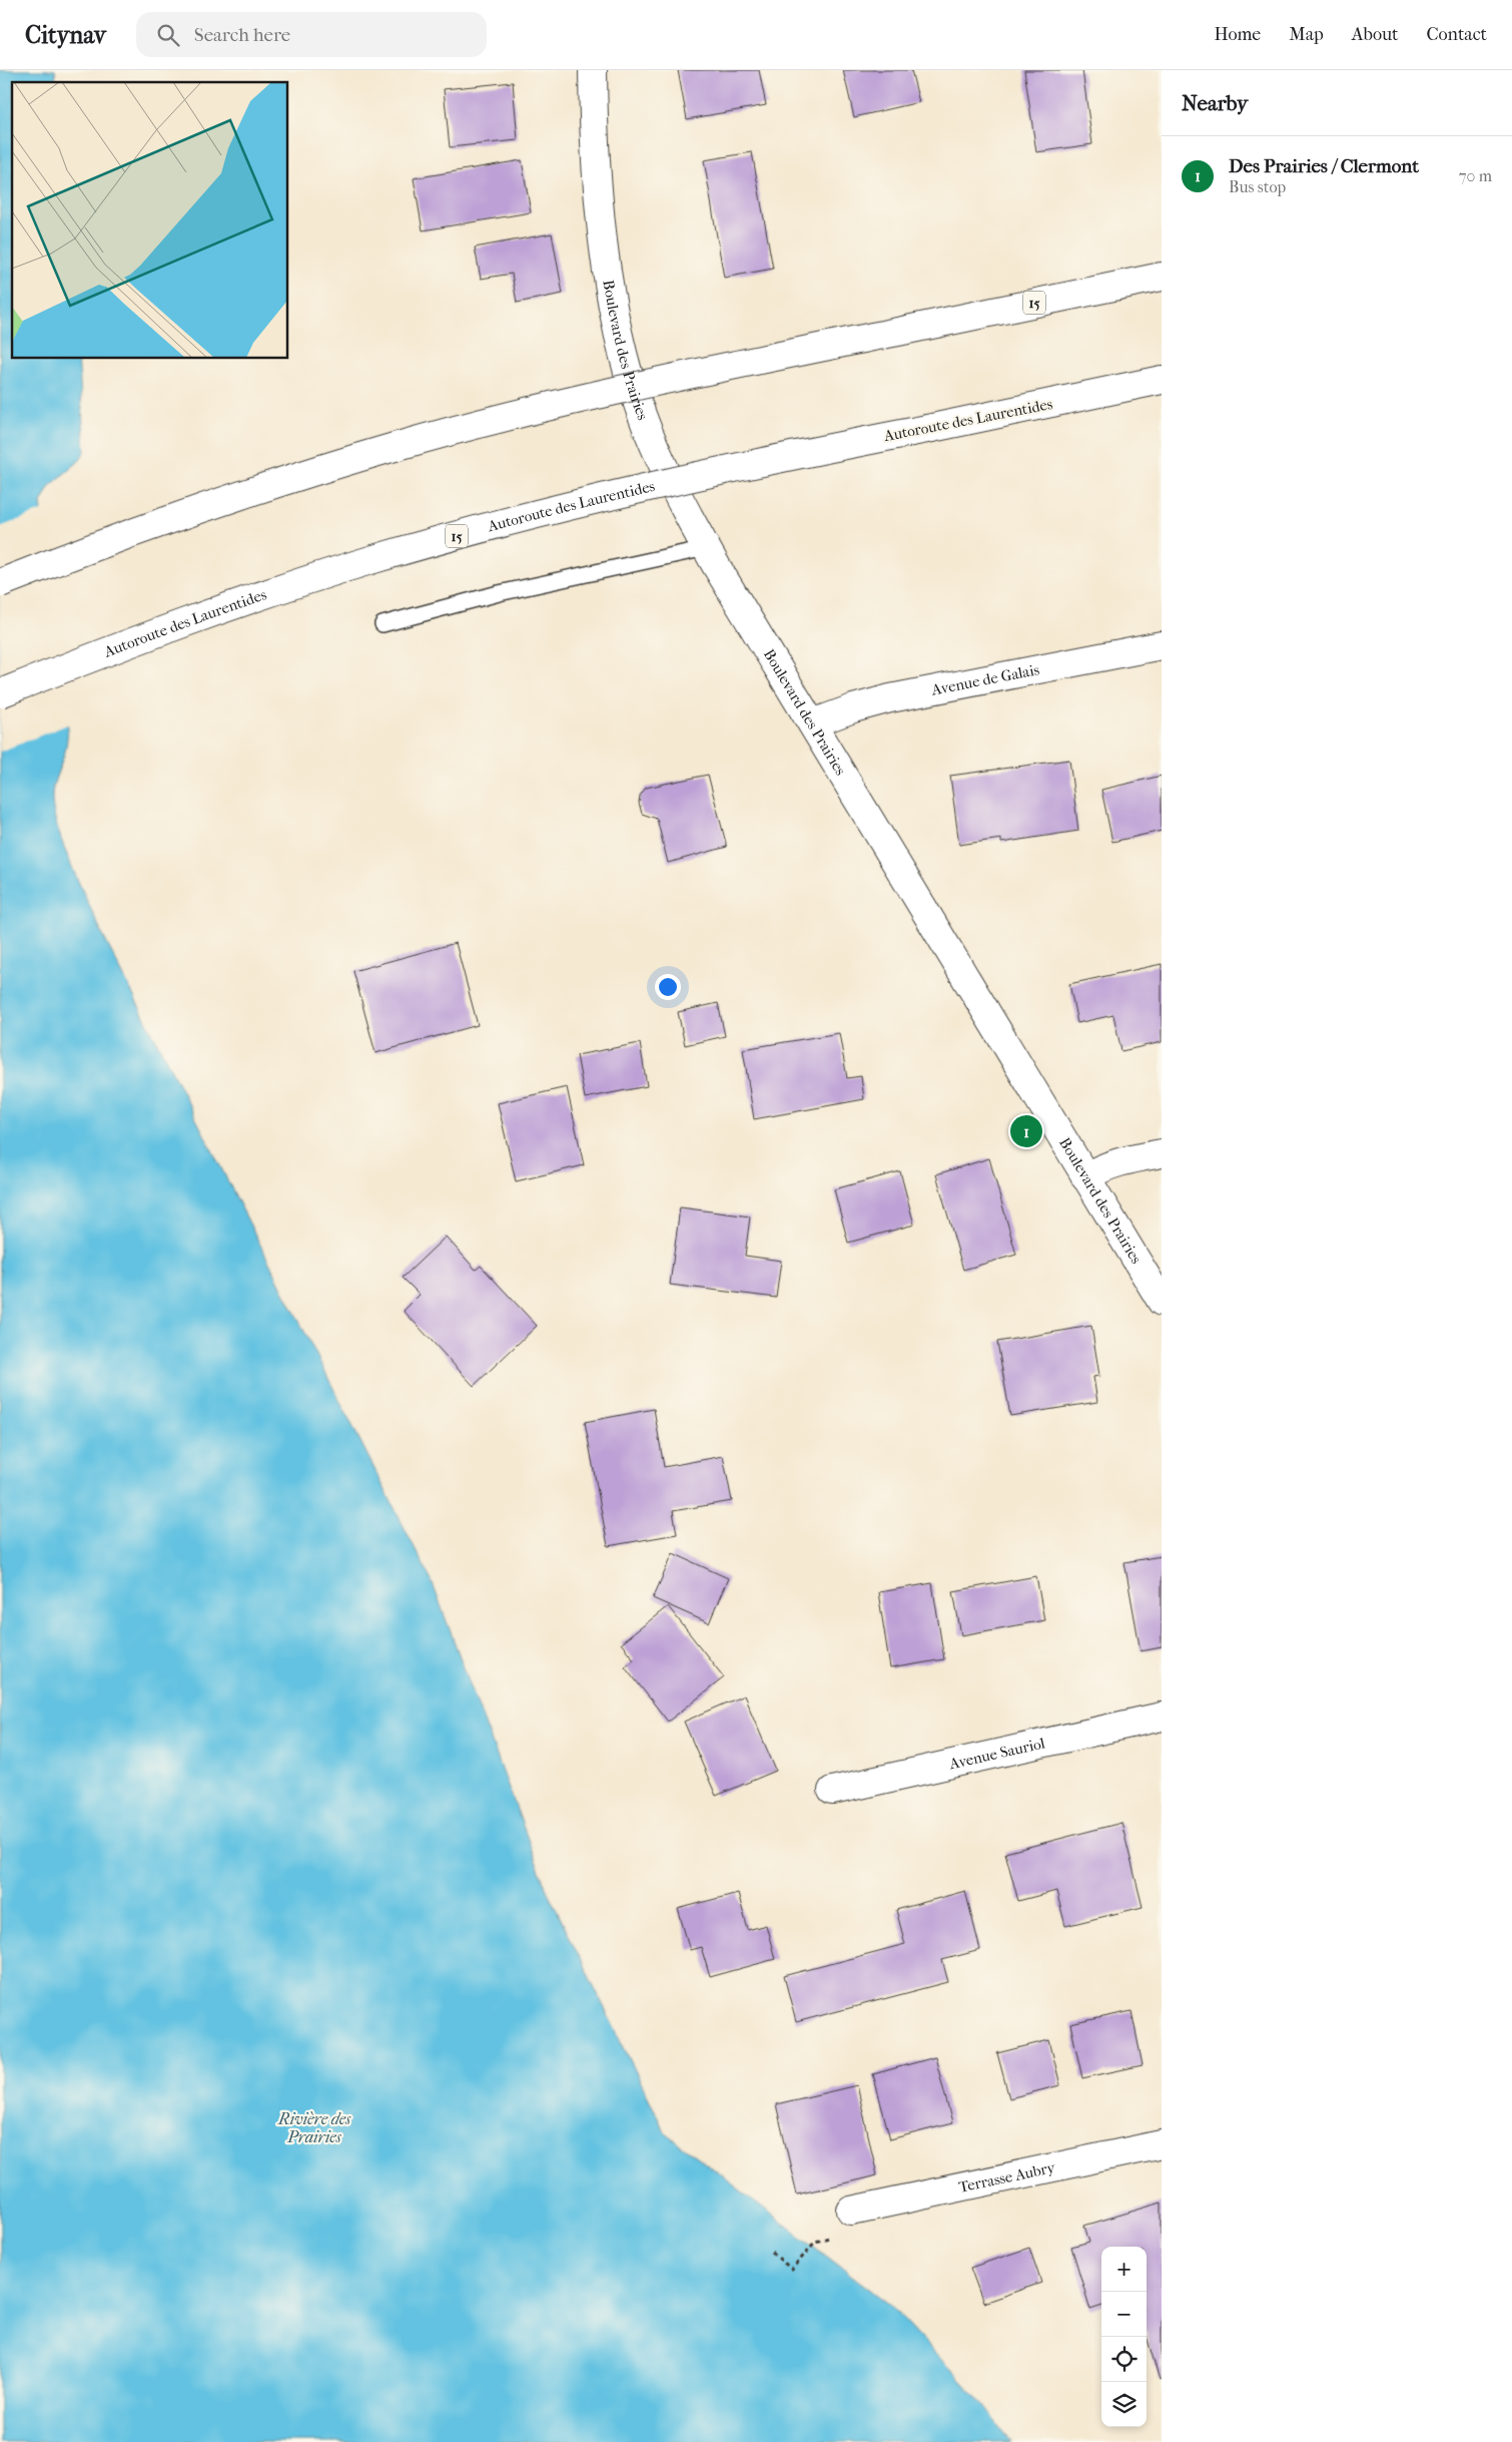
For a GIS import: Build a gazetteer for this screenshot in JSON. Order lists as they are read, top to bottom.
{
  "streets": {
    "main road": [
      "15",
      "Boulevard des Prairies",
      "Autoroute des Laurentides",
      "Avenue de Galais",
      "Avenue Sauriol",
      "Terrasse Aubry"
    ]
  },
  "crossings": [
    ["Boulevard des Prairies", "Avenue de Galais"]
  ],
  "water": ["Rivière des Prairies"],
  "page": {
    "header": "Citynav",
    "search": "Search here",
    "nav": [
      "Home",
      "Map",
      "About",
      "Contact"
    ],
    "heading": "Nearby",
    "list": [
      {
        "mark": "1",
        "name": "Des Prairies / Clermont",
        "note": "Bus stop",
        "value": "70 m"
      }
    ],
    "pins": "1",
    "map_buttons": ["+", "−"]
  }
}
